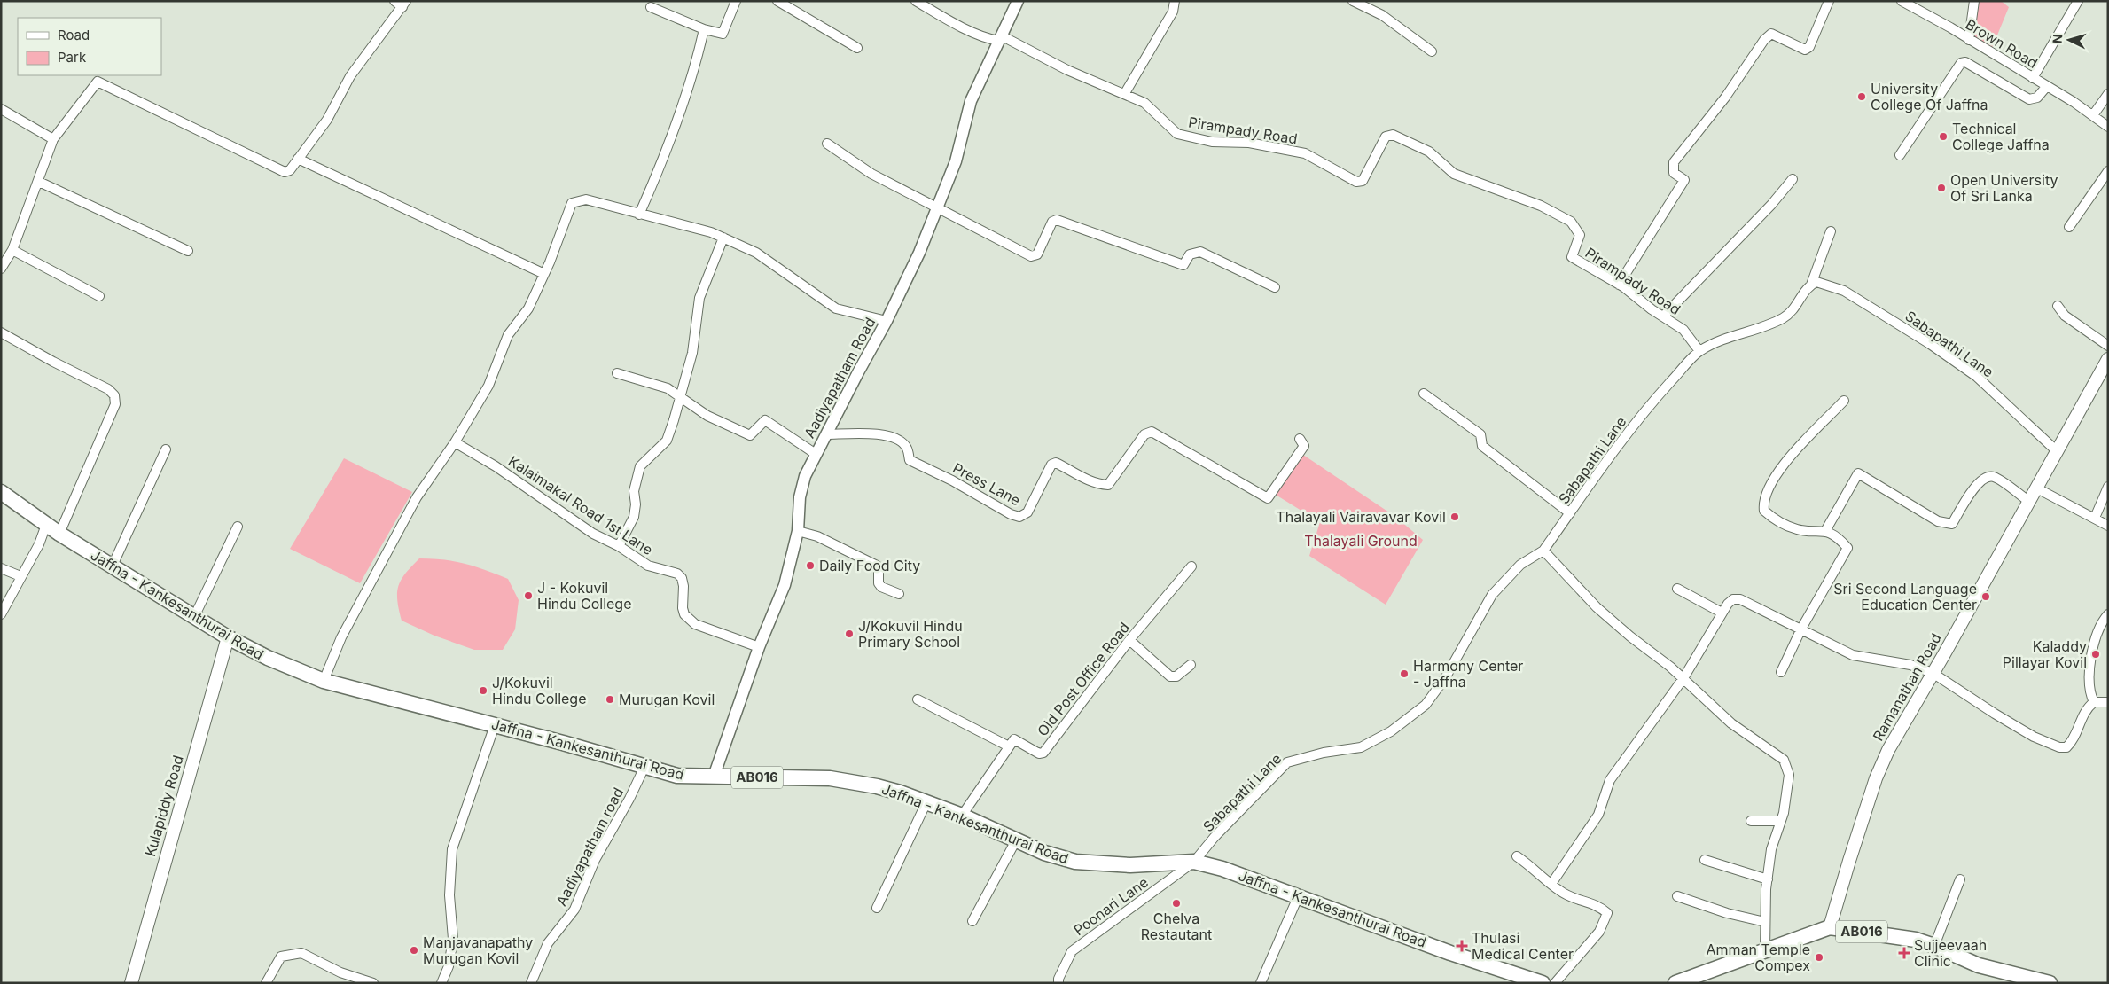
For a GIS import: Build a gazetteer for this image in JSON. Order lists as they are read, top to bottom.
{
  "streets": {
    "main road": [
      "Jaffna - Kankesanthurai Road",
      "Ramanathan Road",
      "AB016",
      "Kulapiddy Road"
    ],
    "street": [
      "Brown Road",
      "Pirampady Road",
      "Sabapathi Lane",
      "Aadiyapatham Road",
      "Press Lane",
      "Kalaimakal Road 1st Lane",
      "Old Post Office Road",
      "Aadiyapatham road",
      "Poonari Lane"
    ]
  },
  "crossings": [
    ["Pirampady Road", "Sabapathi Lane"],
    ["Pirampady Road", "Aadiyapatham Road"],
    ["Sabapathi Lane", "Jaffna - Kankesanthurai Road"],
    ["Sabapathi Lane", "Ramanathan Road"],
    ["Sabapathi Lane", "Poonari Lane"],
    ["Aadiyapatham Road", "Press Lane"],
    ["Aadiyapatham Road", "Kalaimakal Road 1st Lane"],
    ["Aadiyapatham Road", "Jaffna - Kankesanthurai Road"],
    ["Jaffna - Kankesanthurai Road", "Kulapiddy Road"],
    ["Jaffna - Kankesanthurai Road", "Aadiyapatham road"],
    ["Jaffna - Kankesanthurai Road", "Poonari Lane"],
    ["Ramanathan Road", "AB016"]
  ],
  "parks": ["Thalayali Ground"],
  "places": {
    "other": [
      "University College Of Jaffna",
      "Technical College Jaffna",
      "Open University Of Sri Lanka",
      "Thalayali Vairavavar Kovil",
      "Daily Food City",
      "J - Kokuvil Hindu College",
      "Sri Second Language Education Center",
      "J/Kokuvil Hindu Primary School",
      "Kaladdy Pillayar Kovil",
      "Harmony Center - Jaffna",
      "J/Kokuvil Hindu College",
      "Murugan Kovil",
      "Chelva Restautant",
      "Manjavanapathy Murugan Kovil",
      "Amman Temple Compex"
    ],
    "health": ["Thulasi Medical Center", "Sujjeevaah Clinic"]
  },
  "legend": ["Road", "Park"],
  "north": "left"
}
